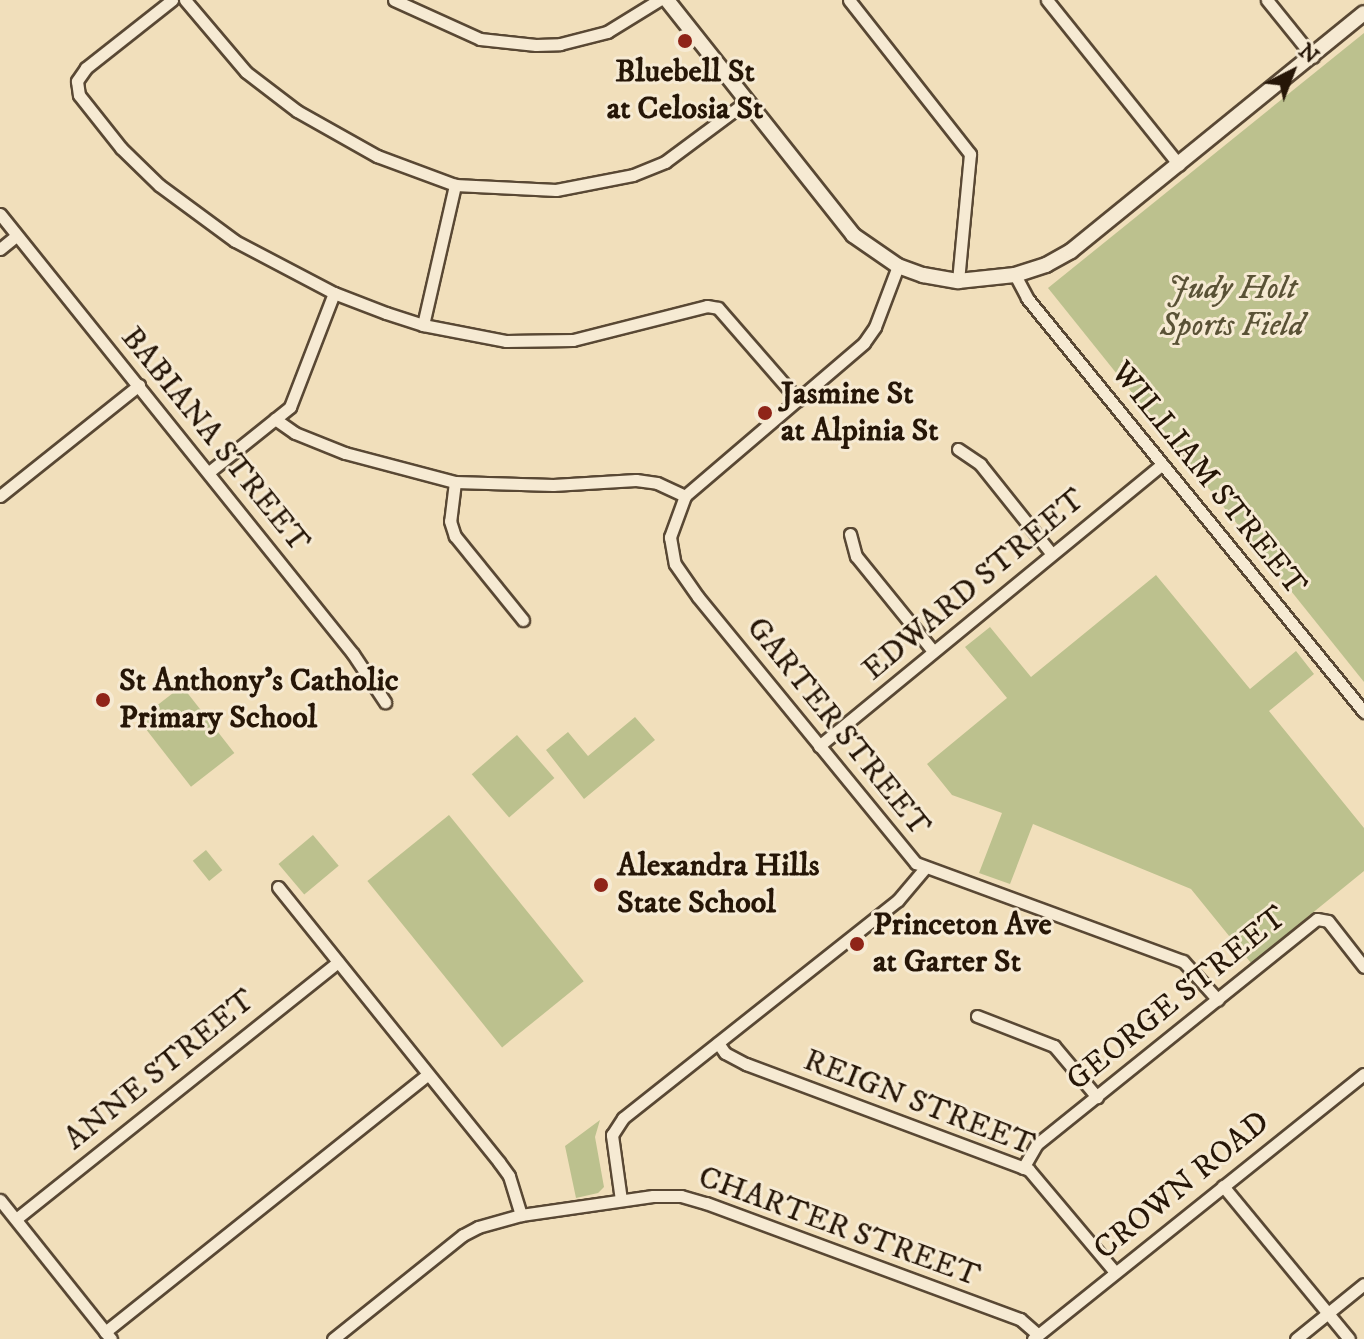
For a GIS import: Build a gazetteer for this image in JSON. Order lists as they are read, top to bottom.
{
  "streets": {
    "street": [
      "BABIANA STREET",
      "WILLIAM STREET",
      "EDWARD STREET",
      "GARTER STREET",
      "GEORGE STREET",
      "ANNE STREET",
      "REIGN STREET",
      "CROWN ROAD",
      "CHARTER STREET"
    ]
  },
  "crossings": [
    ["WILLIAM STREET", "EDWARD STREET"],
    ["EDWARD STREET", "GARTER STREET"],
    ["GARTER STREET", "GEORGE STREET"],
    ["GEORGE STREET", "REIGN STREET"],
    ["REIGN STREET", "CROWN ROAD"],
    ["CROWN ROAD", "CHARTER STREET"]
  ],
  "parks": ["Judy Holt Sports Field"],
  "places": [
    "Bluebell St at Celosia St",
    "Jasmine St at Alpinia St",
    "St Anthony's Catholic Primary School",
    "Alexandra Hills State School",
    "Princeton Ave at Garter St"
  ],
  "north": "top right"
}
